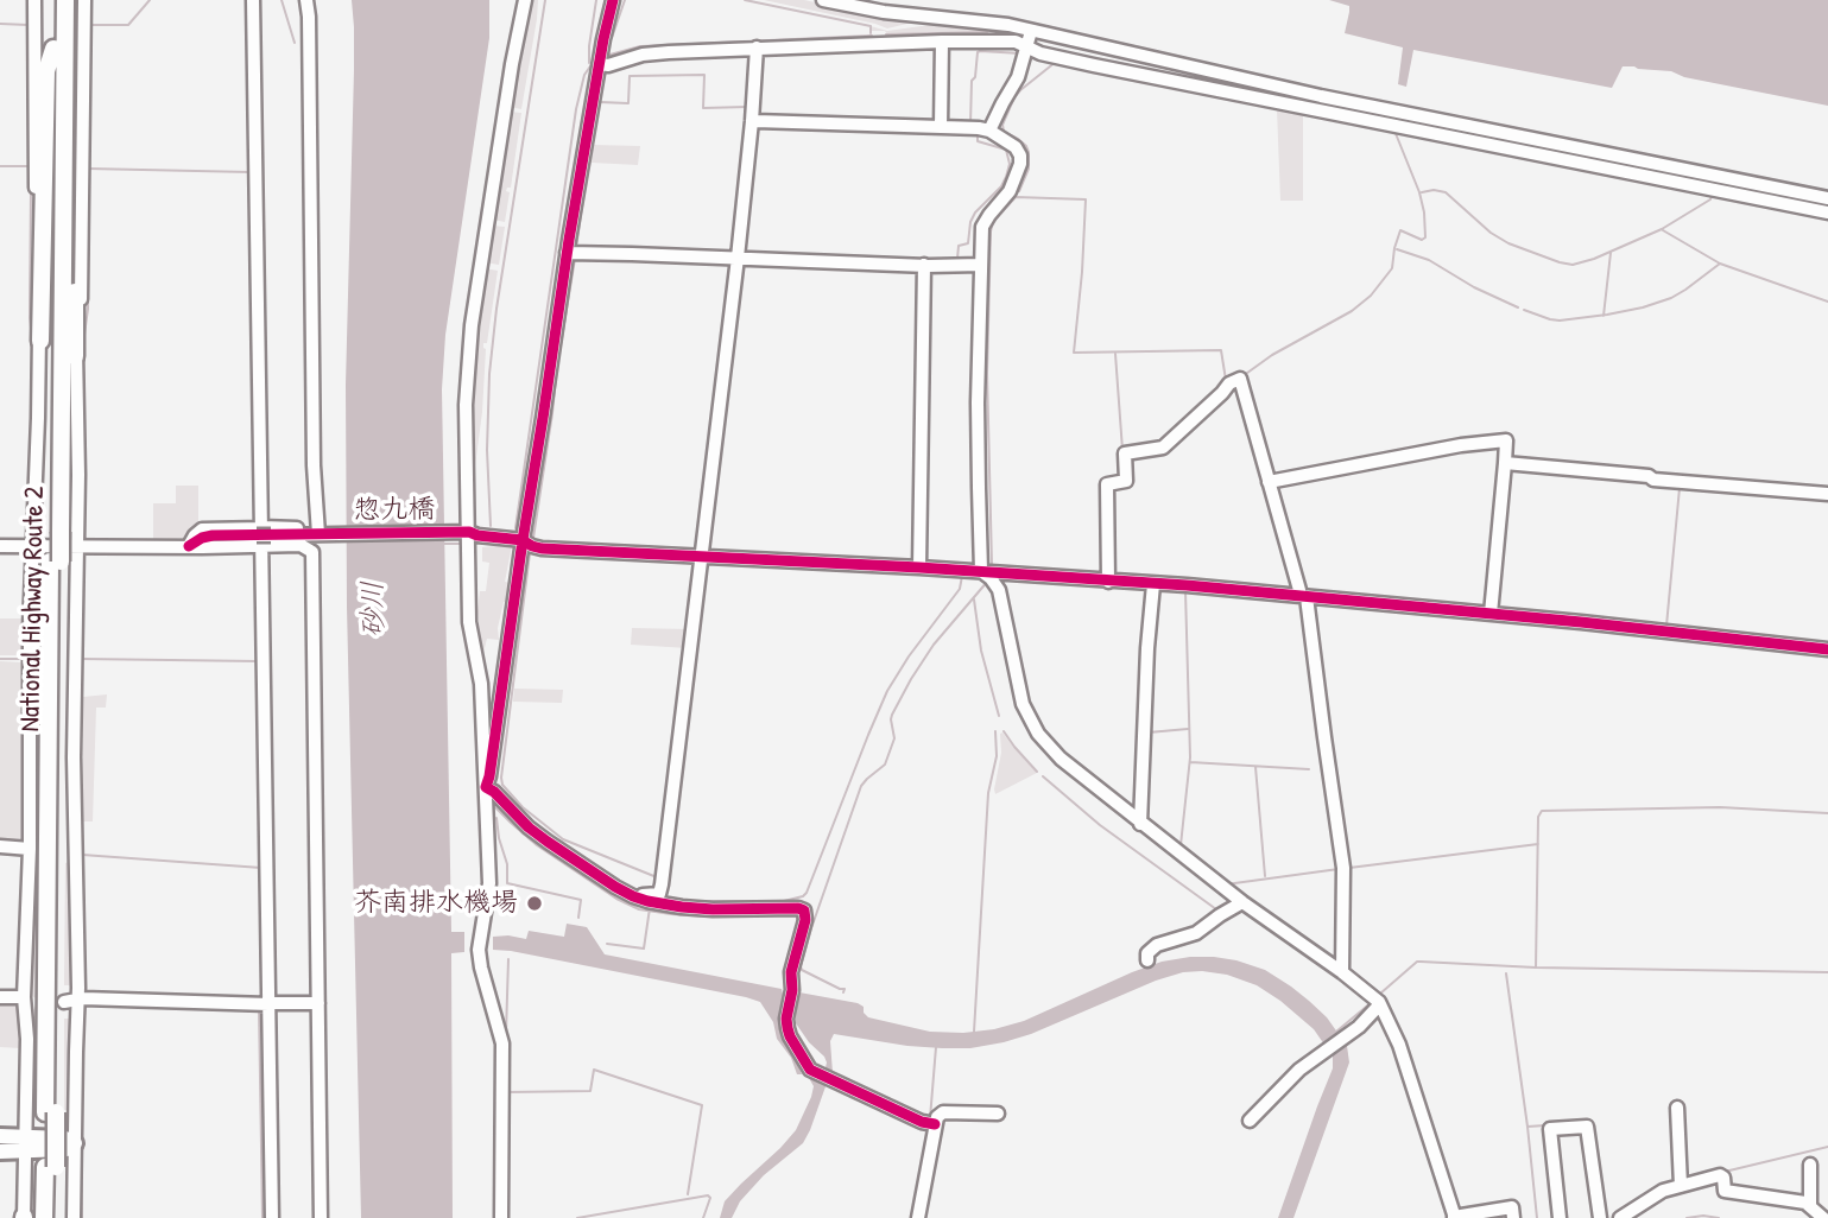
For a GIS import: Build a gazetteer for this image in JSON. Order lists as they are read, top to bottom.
{
  "streets": {
    "highway": ["National Highway Route 2"],
    "street": ["惣九橋"]
  },
  "water": ["砂川"],
  "places": ["芥南排水機場"]
}
